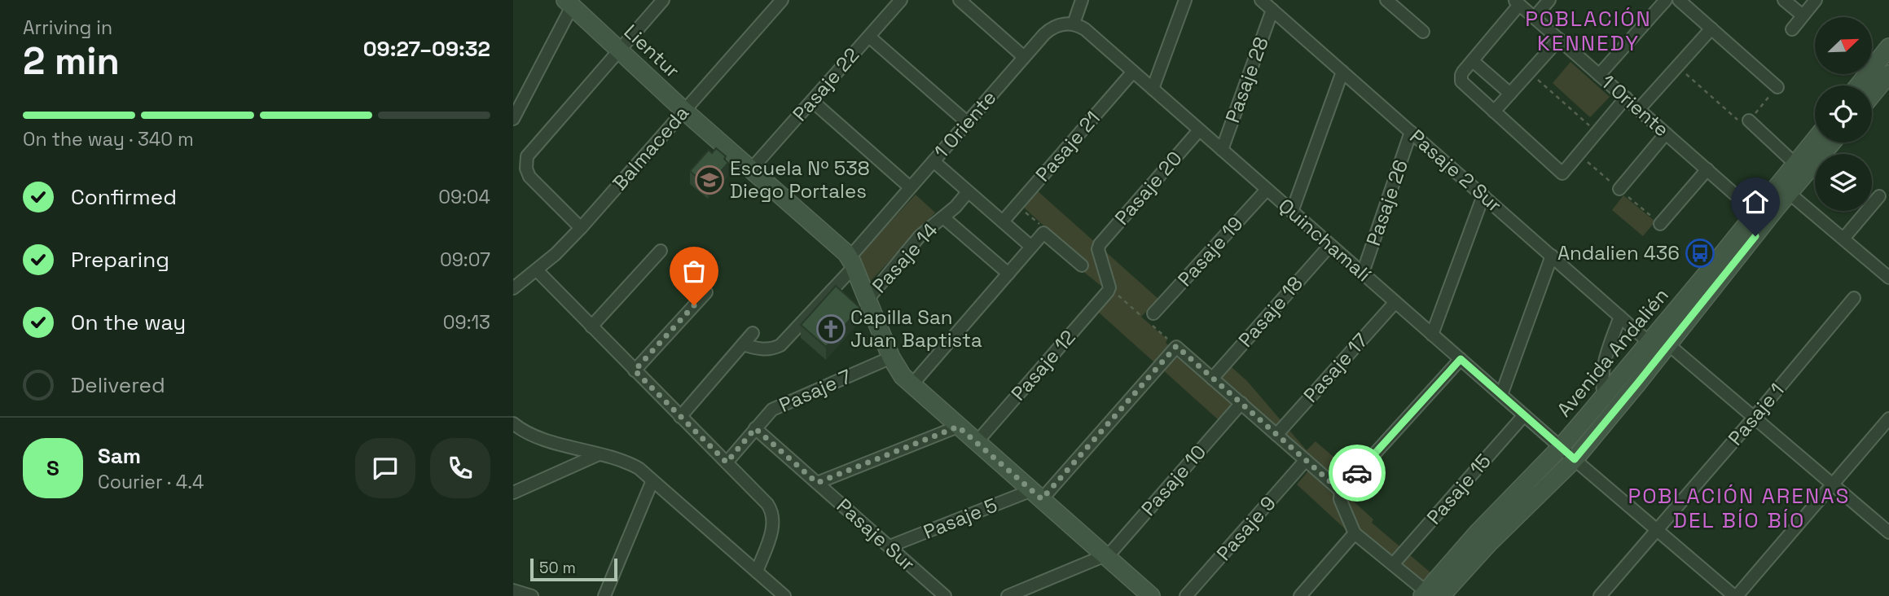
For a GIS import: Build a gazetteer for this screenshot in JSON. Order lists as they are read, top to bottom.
{
  "streets": {
    "main road": ["Lientur", "Avenida Andalién"],
    "street": [
      "Pasaje 28",
      "Pasaje 22",
      "1 Oriente",
      "Pasaje 21",
      "Balmaceda",
      "Pasaje 2 Sur",
      "Pasaje 20",
      "Pasaje 26",
      "Quinchamalí",
      "Pasaje 19",
      "Pasaje 14",
      "Pasaje 18",
      "Pasaje 12",
      "Pasaje 17",
      "Pasaje 7",
      "Pasaje 1",
      "Pasaje 10",
      "Pasaje 15",
      "Pasaje 5",
      "Pasaje 9",
      "Pasaje Sur"
    ]
  },
  "crossings": [
    ["Lientur", "Pasaje 22"],
    ["Lientur", "1 Oriente"],
    ["Lientur", "Balmaceda"],
    ["Pasaje 28", "Pasaje 2 Sur"],
    ["Pasaje 28", "Quinchamalí"],
    ["1 Oriente", "Quinchamalí"],
    ["1 Oriente", "Avenida Andalién"],
    ["Pasaje 21", "Quinchamalí"],
    ["Pasaje 2 Sur", "Pasaje 26"],
    ["Pasaje 2 Sur", "Avenida Andalién"],
    ["Pasaje 20", "Quinchamalí"],
    ["Pasaje 20", "Pasaje 12"],
    ["Pasaje 26", "Quinchamalí"],
    ["Quinchamalí", "Pasaje 19"],
    ["Quinchamalí", "Pasaje 18"],
    ["Quinchamalí", "Avenida Andalién"],
    ["Quinchamalí", "Pasaje 17"],
    ["Quinchamalí", "Pasaje 1"],
    ["Quinchamalí", "Pasaje 15"],
    ["Pasaje 7", "Pasaje Sur"],
    ["Pasaje 5", "Pasaje Sur"]
  ],
  "districts": ["POBLACIÓN KENNEDY", "POBLACIÓN ARENAS DEL BÍO BÍO"],
  "places": {
    "school or university": ["Escuela Nº 538 Diego Portales"],
    "bus stop": ["Andalien 436"],
    "church": ["Capilla San Juan Baptista"]
  },
  "scale_bar": "50 m",
  "north": "top right",
  "page": {
    "heading": ["2 min", "Arriving in", "09:27–09:32"],
    "panel": ["Sam", "Courier · 4.4"],
    "bar": "On the way · 340 m",
    "list": [
      ["Confirmed", "09:04"],
      ["Preparing", "09:07"],
      ["On the way", "09:13"],
      "Delivered"
    ],
    "round": "S",
    "scale": "50 m"
  }
}
